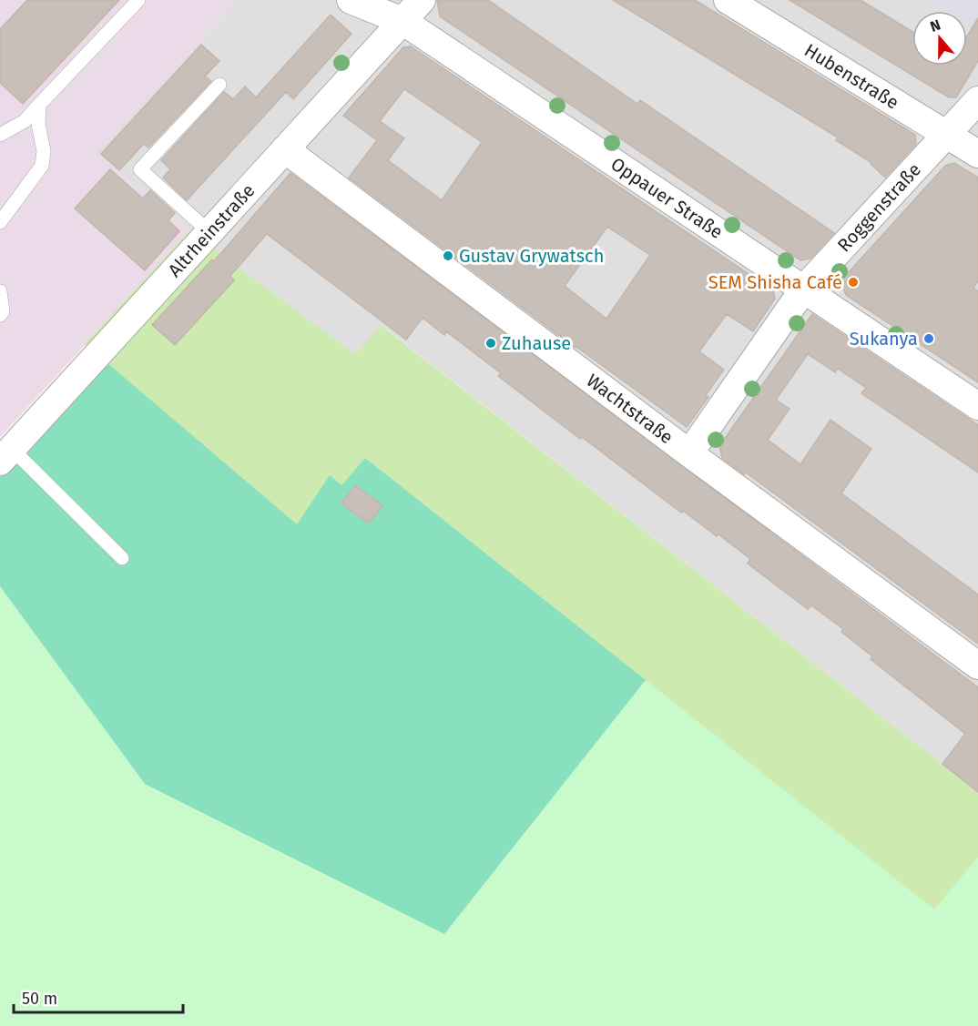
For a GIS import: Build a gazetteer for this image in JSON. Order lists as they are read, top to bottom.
{
  "streets": {
    "street": [
      "Hubenstraße",
      "Oppauer Straße",
      "Roggenstraße",
      "Altrheinstraße",
      "Wachtstraße"
    ]
  },
  "crossings": [
    ["Hubenstraße", "Roggenstraße"],
    ["Oppauer Straße", "Roggenstraße"],
    ["Oppauer Straße", "Altrheinstraße"],
    ["Roggenstraße", "Wachtstraße"],
    ["Altrheinstraße", "Wachtstraße"]
  ],
  "places": [
    "Gustav Grywatsch",
    "SEM Shisha Café",
    "Sukanya",
    "Zuhause"
  ],
  "scale_bar": "50 m",
  "north": "top"
}
